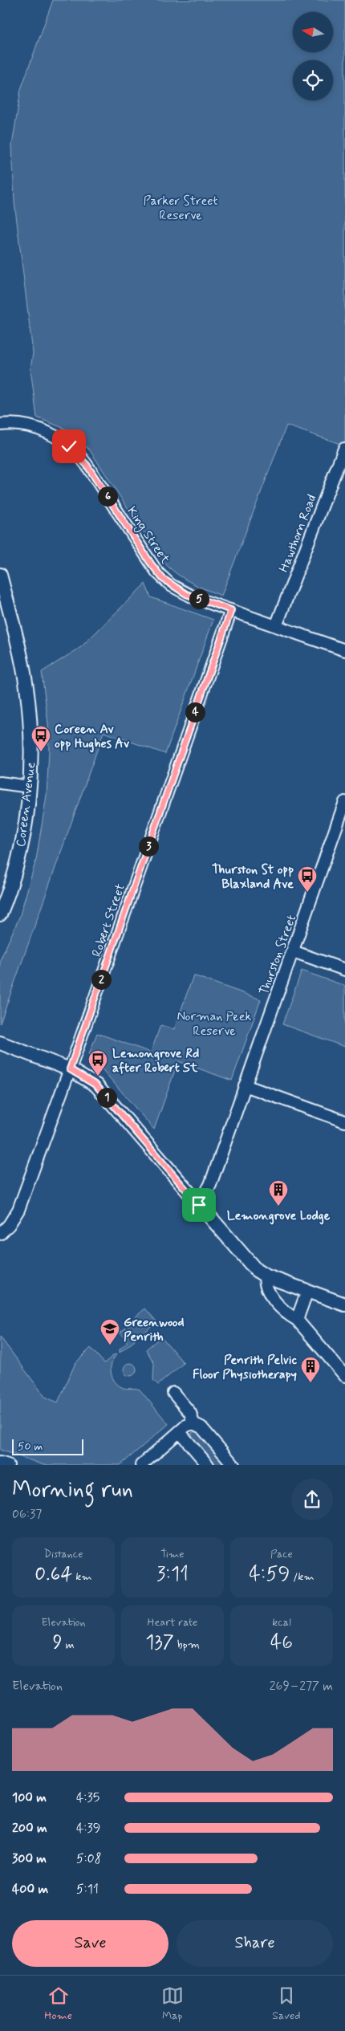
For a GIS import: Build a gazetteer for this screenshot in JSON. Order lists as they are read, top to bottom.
{
  "streets": {
    "street": [
      "Hawthorn Road",
      "King Street",
      "Coreen Avenue",
      "Robert Street",
      "Thurston Street"
    ]
  },
  "crossings": [
    ["Hawthorn Road", "King Street"],
    ["King Street", "Robert Street"]
  ],
  "parks": ["Parker Street Reserve", "Norman Peek Reserve"],
  "places": {
    "bus stop": ["Coreen Av opp Hughes Av", "Thurston St opp Blaxland Ave", "Lemongrove Rd after Robert St"],
    "building": ["Lemongrove Lodge", "Penrith Pelvic Floor Physiotherapy"],
    "school or university": ["Greenwood Penrith"]
  },
  "scale_bar": "50 m",
  "north": "left",
  "page": {
    "pins": [
      "6",
      "5",
      "4",
      "3",
      "2",
      "1"
    ],
    "scale": "50 m",
    "heading": ["Morning run", "06:37"],
    "stats": [
      ["Distance", "0.64 km"],
      ["Time", "3:11"],
      ["Pace", "4:59 /km"],
      ["Elevation", "9 m"],
      ["Heart rate", "137 bpm"],
      ["kcal", "46"]
    ],
    "chart": ["Elevation", "269–277 m"],
    "list": [
      {
        "name": "100 m",
        "note": "4:35"
      },
      {
        "name": "200 m",
        "note": "4:39"
      },
      {
        "name": "300 m",
        "note": "5:08"
      },
      {
        "name": "400 m",
        "note": "5:11"
      }
    ],
    "buttons": ["Save", "Share"],
    "tabs": ["Home", "Map", "Saved"]
  }
}
